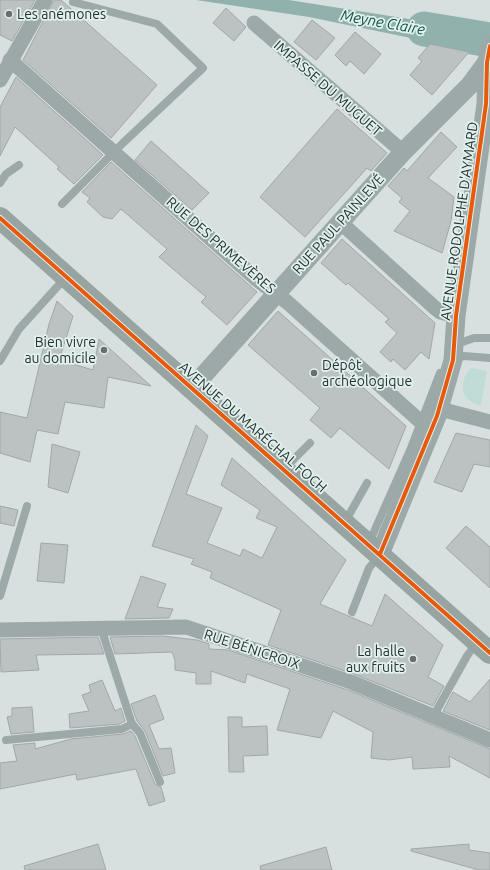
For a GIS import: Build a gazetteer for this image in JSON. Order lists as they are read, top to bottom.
{
  "streets": {
    "main road": ["AVENUE DU MARÉCHAL FOCH"],
    "street": [
      "IMPASSE DU MUGUET",
      "AVENUE RODOLPHE D'AYMARD",
      "RUE PAUL PAINLEVÉ",
      "RUE DES PRIMEVÈRES",
      "RUE BÉNICROIX"
    ]
  },
  "crossings": [
    ["IMPASSE DU MUGUET", "RUE PAUL PAINLEVÉ"],
    ["AVENUE RODOLPHE D'AYMARD", "RUE PAUL PAINLEVÉ"],
    ["AVENUE RODOLPHE D'AYMARD", "RUE DES PRIMEVÈRES"],
    ["AVENUE RODOLPHE D'AYMARD", "AVENUE DU MARÉCHAL FOCH"],
    ["RUE PAUL PAINLEVÉ", "RUE DES PRIMEVÈRES"],
    ["RUE PAUL PAINLEVÉ", "AVENUE DU MARÉCHAL FOCH"]
  ],
  "water": ["Meyne Claire"],
  "places": [
    "Les anémones",
    "Bien vivre au domicile",
    "Dépôt archéologique",
    "La halle aux fruits"
  ]
}
